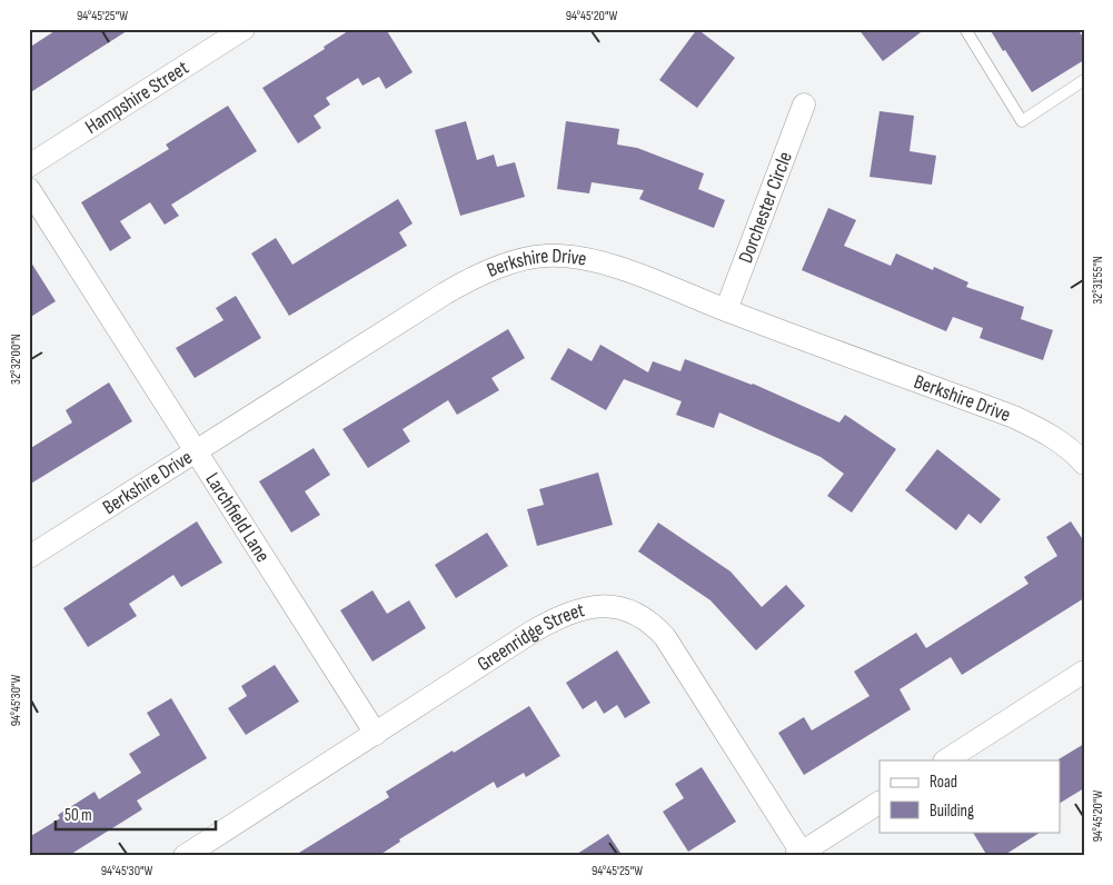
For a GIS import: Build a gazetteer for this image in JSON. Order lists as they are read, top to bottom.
{
  "streets": {
    "street": [
      "Hampshire Street",
      "Dorchester Circle",
      "Berkshire Drive",
      "Larchfield Lane",
      "Greenridge Street"
    ]
  },
  "crossings": [
    ["Dorchester Circle", "Berkshire Drive"],
    ["Berkshire Drive", "Larchfield Lane"],
    ["Larchfield Lane", "Greenridge Street"]
  ],
  "legend": ["Road", "Building"],
  "scale_bar": "50 m",
  "coordinates": [
    "94°45'25\"W",
    "94°45'20\"W",
    "32°31'55\"N",
    "32°32'00\"N",
    "94°45'30\"W"
  ]
}
